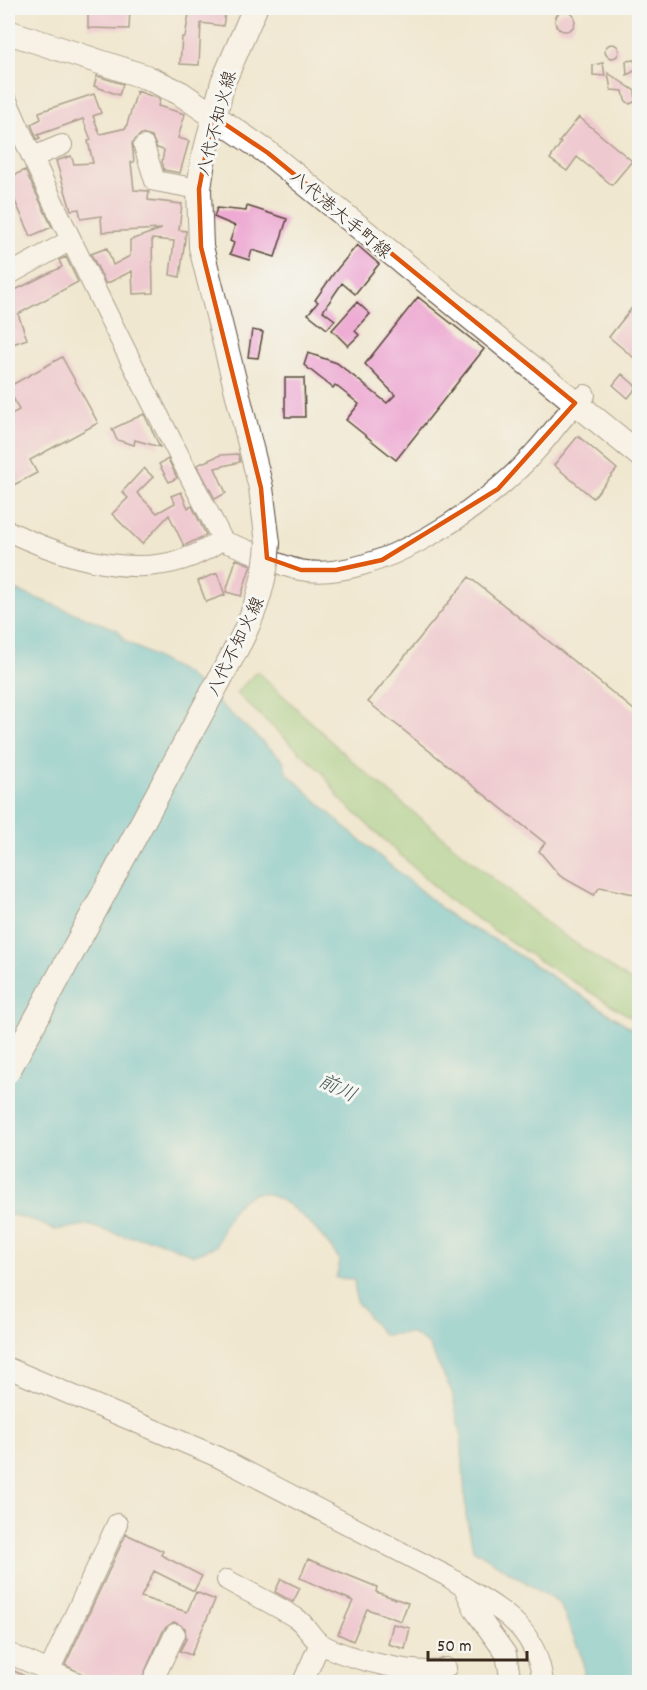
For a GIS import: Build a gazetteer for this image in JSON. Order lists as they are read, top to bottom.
{
  "streets": {
    "main road": ["八代不知火線", "八代港大手町線"]
  },
  "crossings": [
    ["八代不知火線", "八代港大手町線"]
  ],
  "water": ["前川"],
  "scale_bar": "50 m"
}
